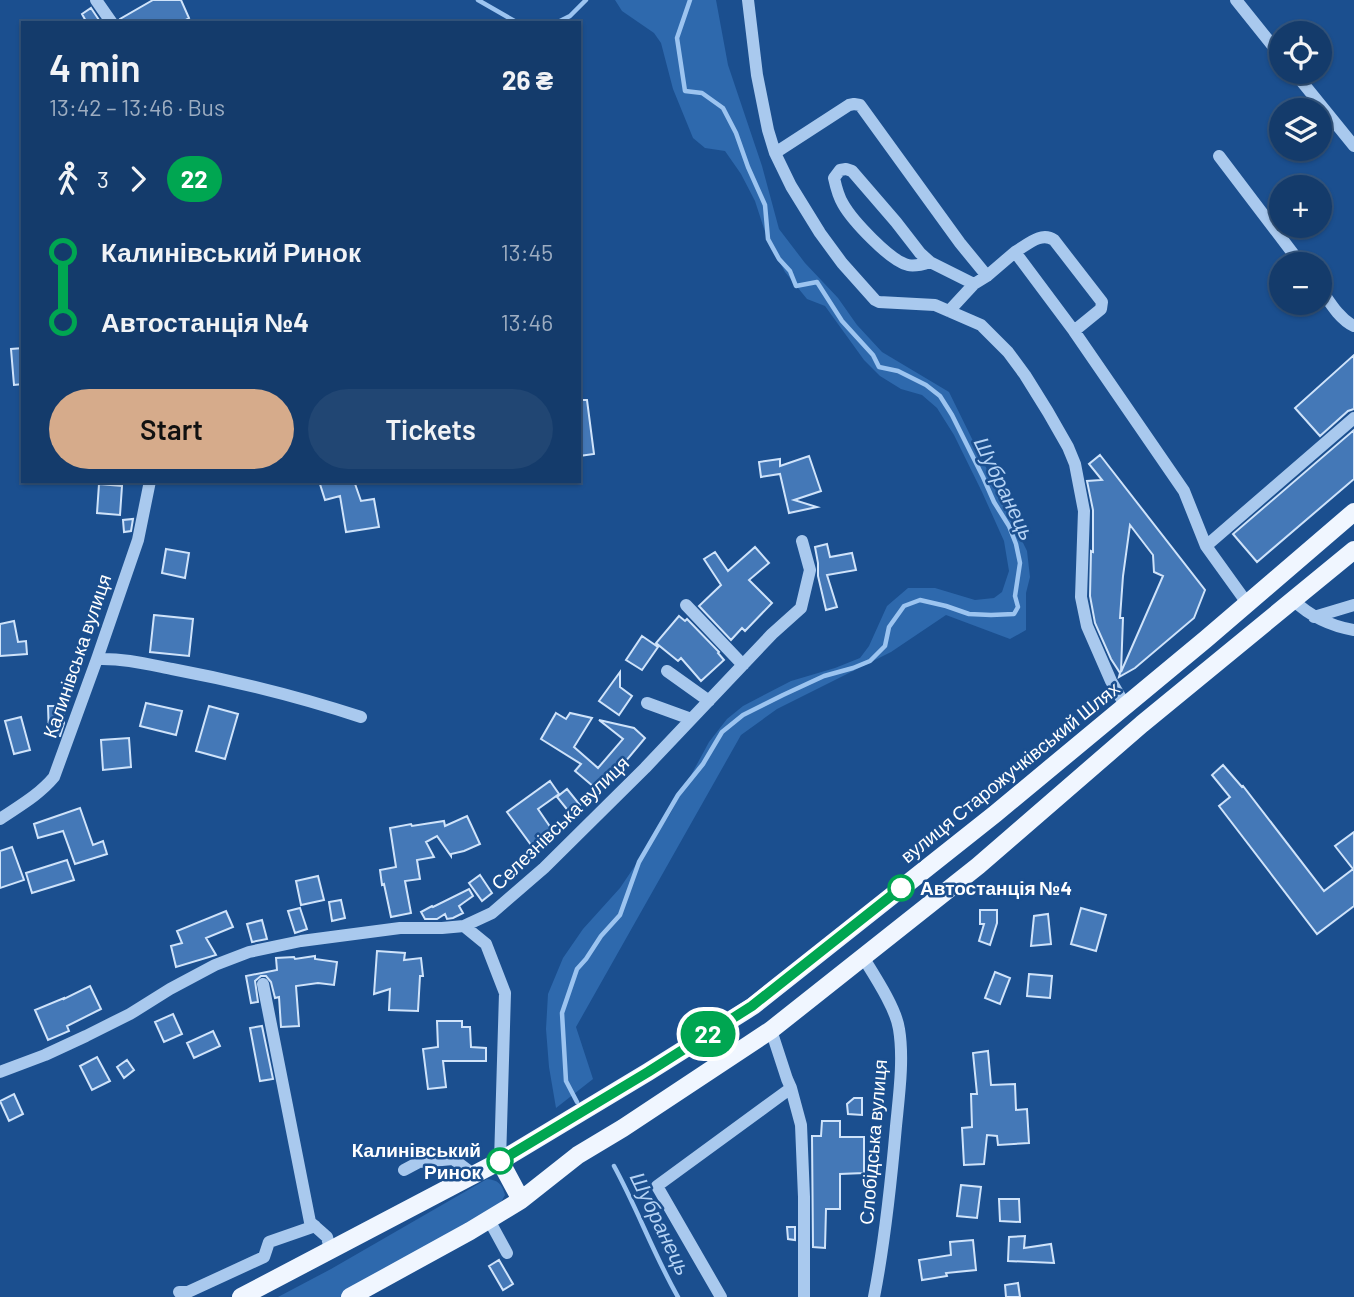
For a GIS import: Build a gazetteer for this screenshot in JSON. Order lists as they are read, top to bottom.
{
  "streets": {
    "main road": ["вулиця Старожучківський Шлях"],
    "street": ["Калинівська вулиця", "Селезнівська вулиця", "Слобідська вулиця"]
  },
  "water": ["Шубранець"],
  "places": ["Автостанція №4", "Калинівський Ринок"],
  "lines": ["bus line 22"],
  "page": {
    "on_map": "22",
    "map_buttons": ["+", "−"],
    "heading": ["4 min", "13:42 – 13:46 · Bus", "26 ₴"],
    "legs": ["3", "22"],
    "list": [
      {
        "name": "Калинівський Ринок",
        "value": "13:45"
      },
      {
        "name": "Автостанція №4",
        "value": "13:46"
      }
    ],
    "buttons": ["Start", "Tickets"]
  }
}
